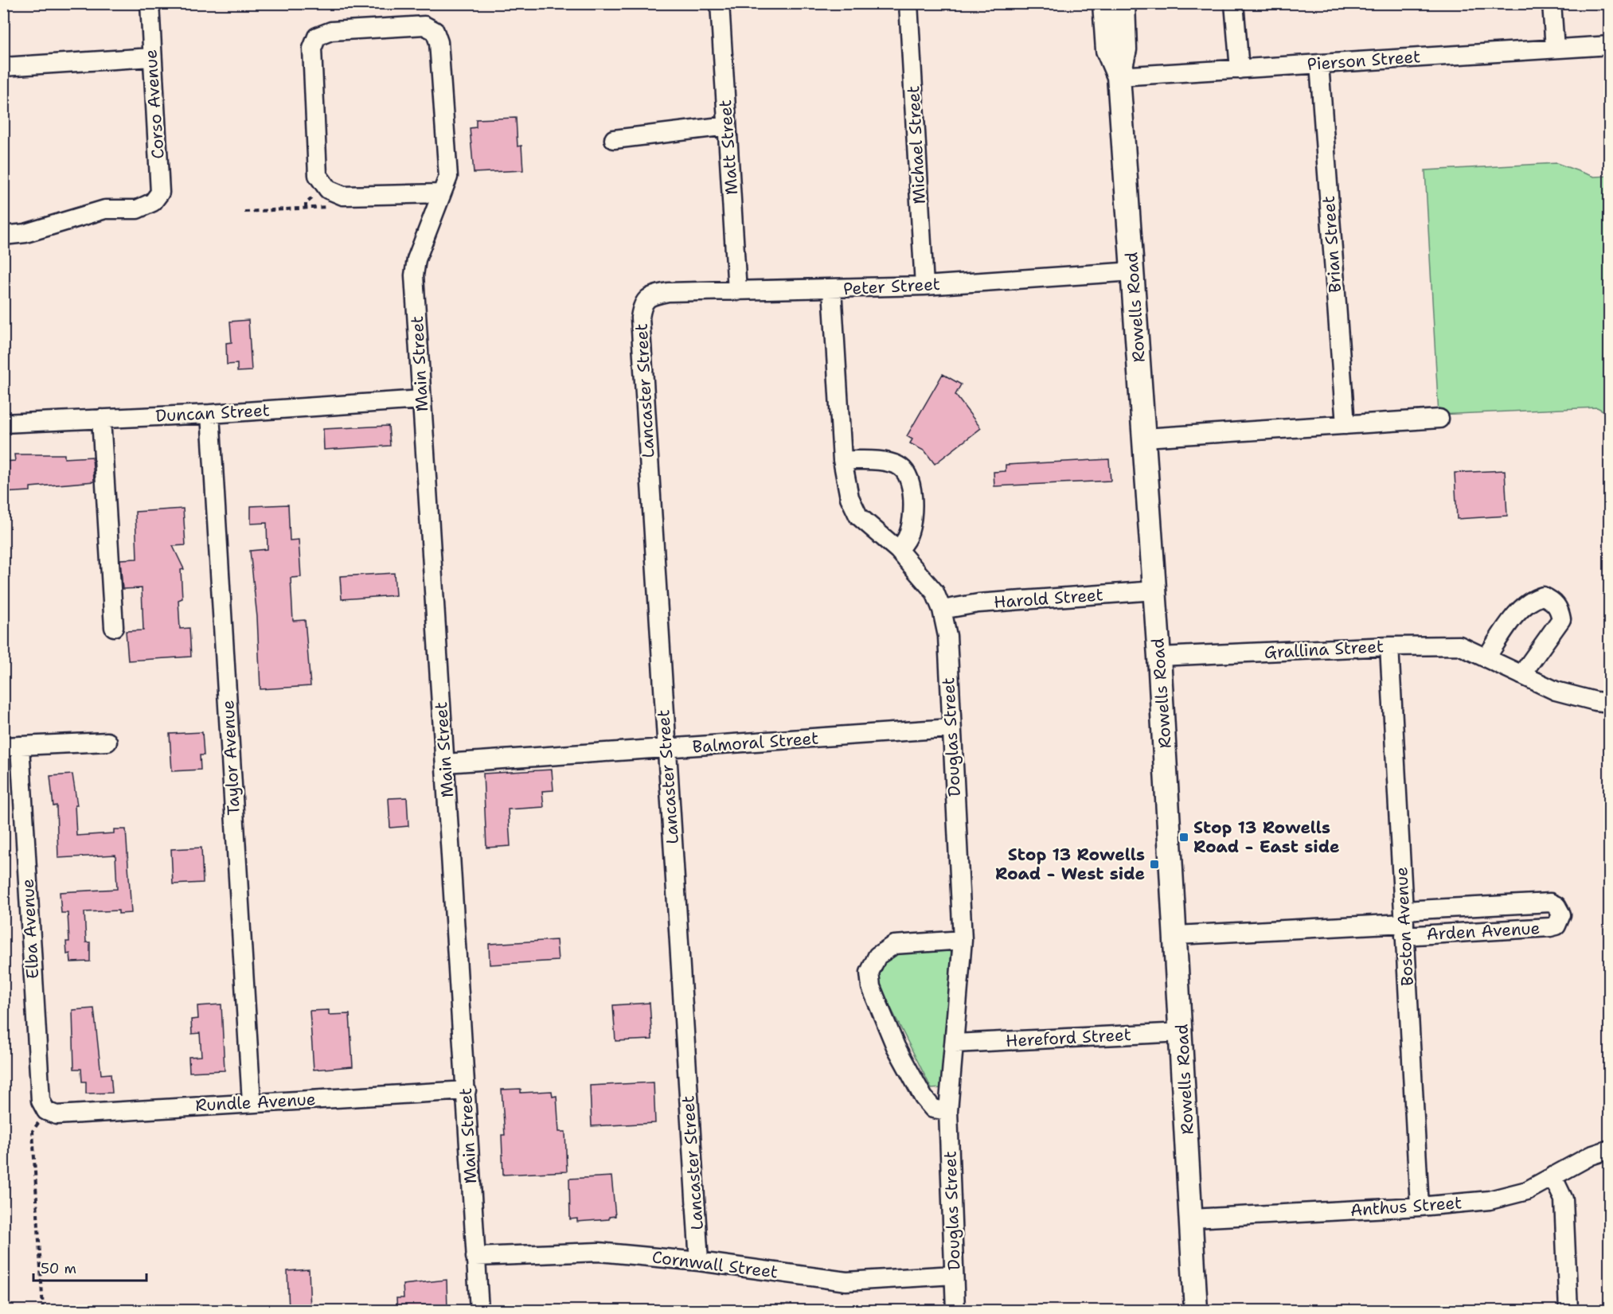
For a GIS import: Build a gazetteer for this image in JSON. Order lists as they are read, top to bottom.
{
  "streets": {
    "main road": ["Rowells Road"],
    "street": [
      "Pierson Street",
      "Corso Avenue",
      "Michael Street",
      "Matt Street",
      "Brian Street",
      "Peter Street",
      "Main Street",
      "Lancaster Street",
      "Duncan Street",
      "Harold Street",
      "Grallina Street",
      "Douglas Street",
      "Balmoral Street",
      "Taylor Avenue",
      "Boston Avenue",
      "Elba Avenue",
      "Arden Avenue",
      "Hereford Street",
      "Rundle Avenue",
      "Anthus Street",
      "Cornwall Street"
    ]
  },
  "crossings": [
    ["Pierson Street", "Brian Street"],
    ["Pierson Street", "Rowells Road"],
    ["Michael Street", "Peter Street"],
    ["Matt Street", "Peter Street"],
    ["Peter Street", "Rowells Road"],
    ["Peter Street", "Lancaster Street"],
    ["Peter Street", "Douglas Street"],
    ["Rowells Road", "Harold Street"],
    ["Rowells Road", "Grallina Street"],
    ["Rowells Road", "Arden Avenue"],
    ["Rowells Road", "Hereford Street"],
    ["Rowells Road", "Anthus Street"],
    ["Main Street", "Duncan Street"],
    ["Main Street", "Balmoral Street"],
    ["Main Street", "Rundle Avenue"],
    ["Main Street", "Cornwall Street"],
    ["Lancaster Street", "Balmoral Street"],
    ["Lancaster Street", "Cornwall Street"],
    ["Duncan Street", "Taylor Avenue"],
    ["Harold Street", "Douglas Street"],
    ["Grallina Street", "Boston Avenue"],
    ["Douglas Street", "Balmoral Street"],
    ["Douglas Street", "Hereford Street"],
    ["Douglas Street", "Cornwall Street"],
    ["Taylor Avenue", "Rundle Avenue"],
    ["Boston Avenue", "Arden Avenue"],
    ["Boston Avenue", "Anthus Street"],
    ["Elba Avenue", "Rundle Avenue"]
  ],
  "places": {
    "transit": ["Stop 13 Rowells Road - East side", "Stop 13 Rowells Road - West side"]
  },
  "scale_bar": "50 m"
}
